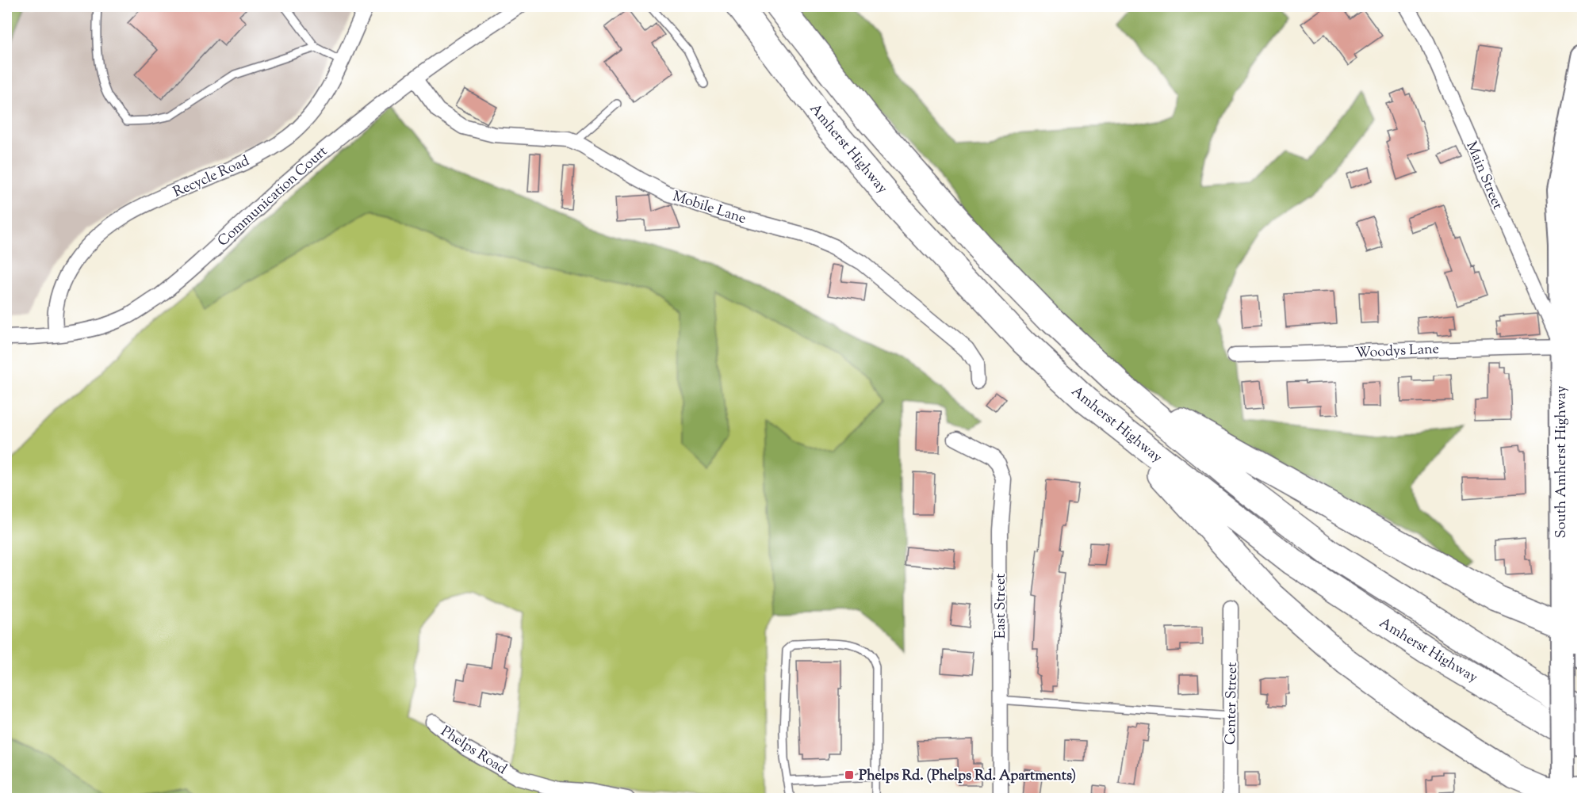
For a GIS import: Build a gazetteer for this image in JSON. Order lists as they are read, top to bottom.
{
  "streets": {
    "highway": ["Amherst Highway"],
    "main road": ["South Amherst Highway"],
    "street": [
      "Main Street",
      "Recycle Road",
      "Communication Court",
      "Mobile Lane",
      "Woodys Lane",
      "East Street",
      "Center Street",
      "Phelps Road"
    ]
  },
  "crossings": [
    ["Main Street", "Woodys Lane"],
    ["Main Street", "South Amherst Highway"],
    ["Recycle Road", "Communication Court"],
    ["Communication Court", "Mobile Lane"],
    ["Woodys Lane", "South Amherst Highway"]
  ],
  "places": {
    "transit": ["Phelps Rd. (Phelps Rd. Apartments)"]
  }
}
